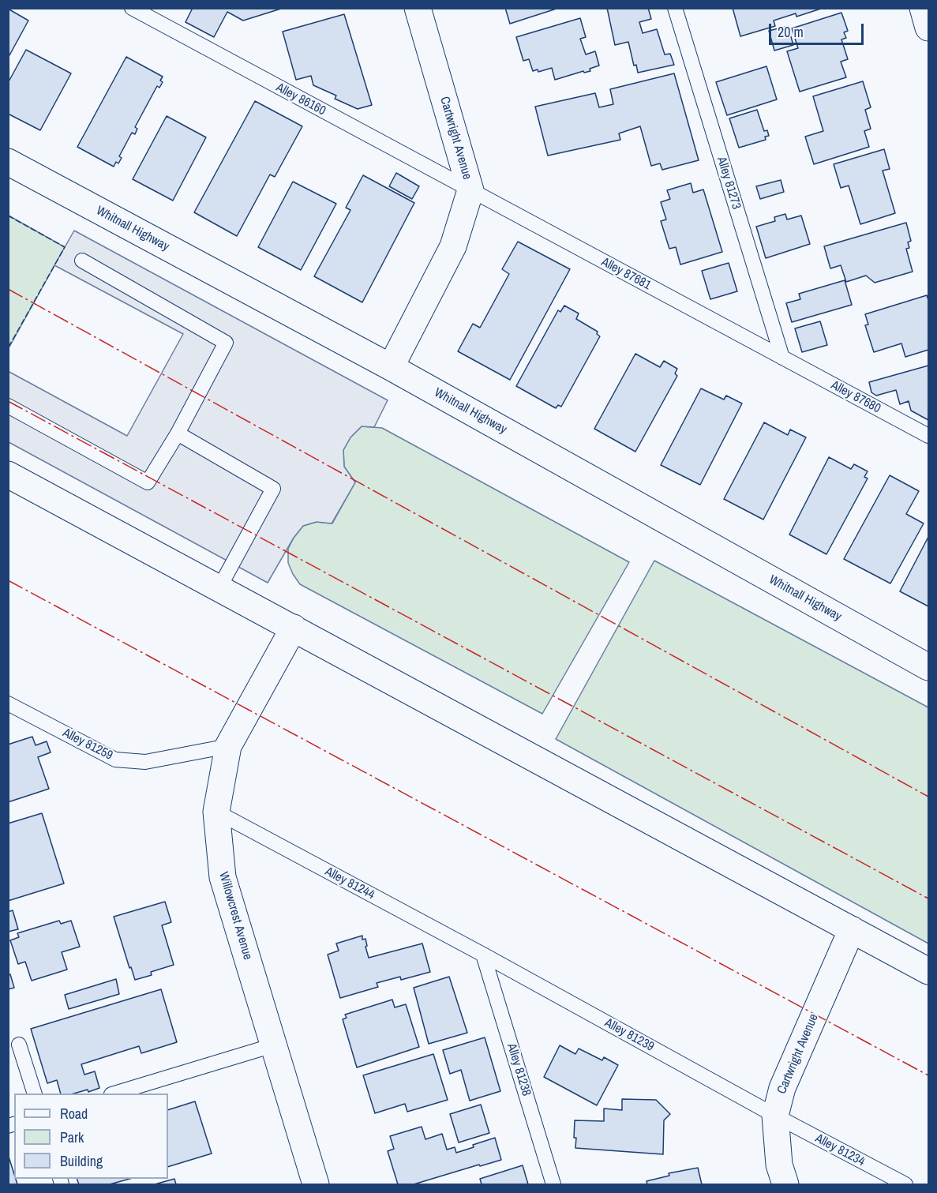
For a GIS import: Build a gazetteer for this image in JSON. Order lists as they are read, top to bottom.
{
  "streets": {
    "street": ["Cartwright Avenue", "Whitnall Highway", "Willowcrest Avenue"],
    "lane": [
      "Alley 86160",
      "Alley 81273",
      "Alley 87681",
      "Alley 87680",
      "Alley 81259",
      "Alley 81244",
      "Alley 81239",
      "Alley 81238",
      "Alley 81234"
    ]
  },
  "crossings": [
    ["Alley 86160", "Cartwright Avenue"],
    ["Alley 86160", "Alley 87681"],
    ["Cartwright Avenue", "Whitnall Highway"],
    ["Cartwright Avenue", "Alley 87681"],
    ["Cartwright Avenue", "Alley 81239"],
    ["Cartwright Avenue", "Alley 81234"],
    ["Alley 81273", "Alley 87681"],
    ["Alley 81273", "Alley 87680"],
    ["Alley 87681", "Alley 87680"],
    ["Alley 81259", "Willowcrest Avenue"],
    ["Alley 81244", "Willowcrest Avenue"],
    ["Alley 81244", "Alley 81239"],
    ["Alley 81244", "Alley 81238"],
    ["Alley 81239", "Alley 81238"],
    ["Alley 81239", "Alley 81234"]
  ],
  "legend": ["Road", "Park", "Building"],
  "scale_bar": "20 m"
}
